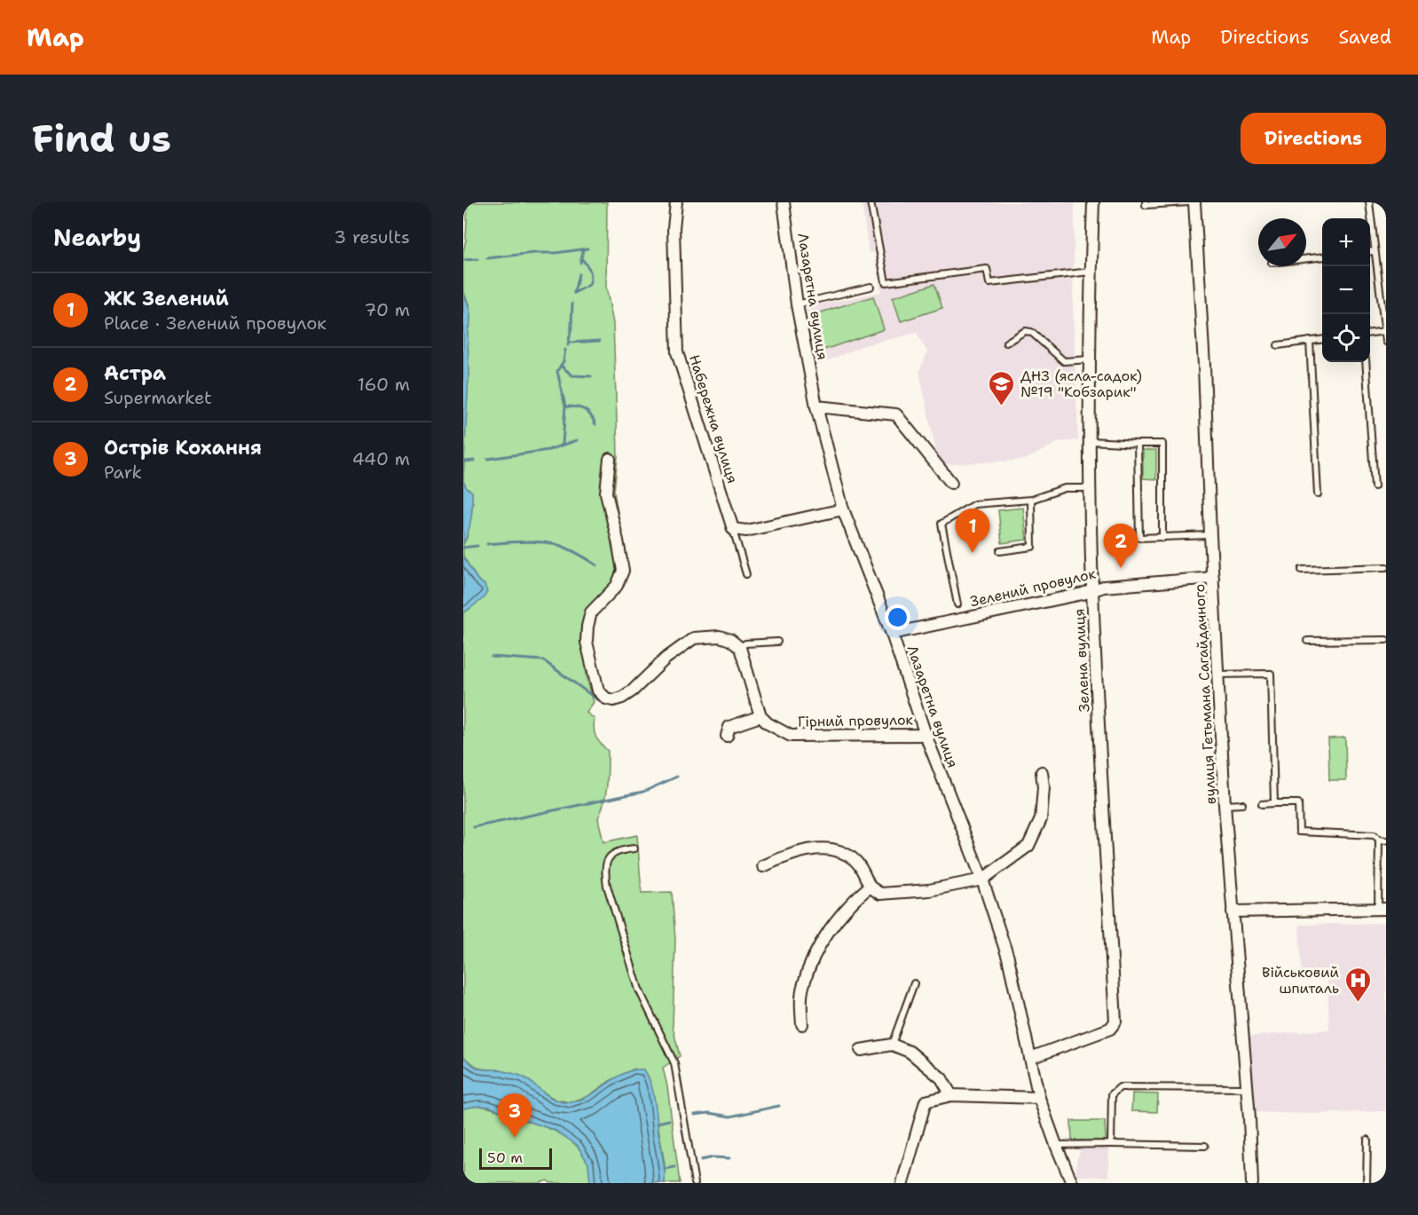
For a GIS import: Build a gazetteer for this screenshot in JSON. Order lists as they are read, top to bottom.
{
  "streets": {
    "street": [
      "Лазаретна вулиця",
      "Набережна вулиця",
      "Зелений провулок",
      "Зелена вулиця",
      "вулиця Гетьмана Сагайдачного",
      "Гірний провулок"
    ]
  },
  "crossings": [
    ["Лазаретна вулиця", "Зелений провулок"],
    ["Лазаретна вулиця", "Зелена вулиця"],
    ["Лазаретна вулиця", "Гірний провулок"],
    ["Зелений провулок", "Зелена вулиця"],
    ["Зелений провулок", "вулиця Гетьмана Сагайдачного"]
  ],
  "places": {
    "school or university": ["ДНЗ (ясла-садок) №19 \"Кобзарик\""],
    "hospital": ["Військовий шпиталь"]
  },
  "scale_bar": "50 m",
  "north": "top right",
  "page": {
    "header": "Map",
    "nav": ["Map", "Directions", "Saved"],
    "buttons": "Directions",
    "title": "Find us",
    "heading": ["Nearby", "3 results"],
    "map_buttons": ["+", "−"],
    "list": [
      {
        "mark": "1",
        "name": "ЖК Зелений",
        "note": "Place · Зелений провулок",
        "value": "70 m"
      },
      {
        "mark": "2",
        "name": "Астра",
        "note": "Supermarket",
        "value": "160 m"
      },
      {
        "mark": "3",
        "name": "Острів Кохання",
        "note": "Park",
        "value": "440 m"
      }
    ],
    "pins": ["1", "2", "3"],
    "scale": "50 m"
  }
}
